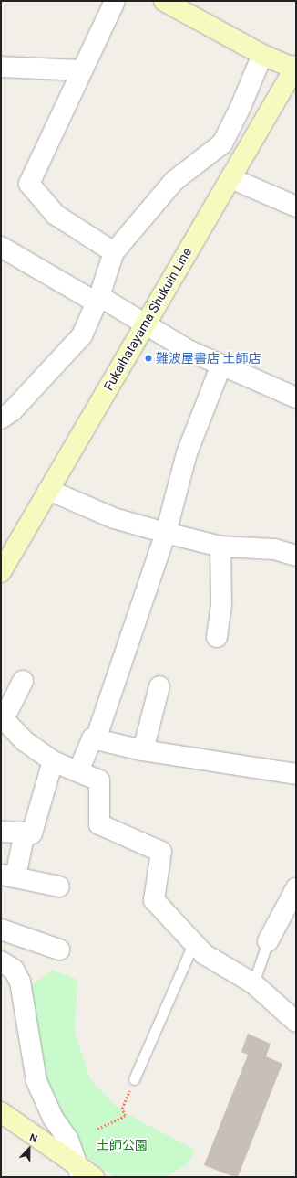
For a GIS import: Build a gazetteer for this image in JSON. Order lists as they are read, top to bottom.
{
  "streets": {
    "main road": ["Fukaihatayama Shukuin Line"]
  },
  "parks": ["土師公園"],
  "places": ["難波屋書店 土師店"],
  "north": "top"
}
